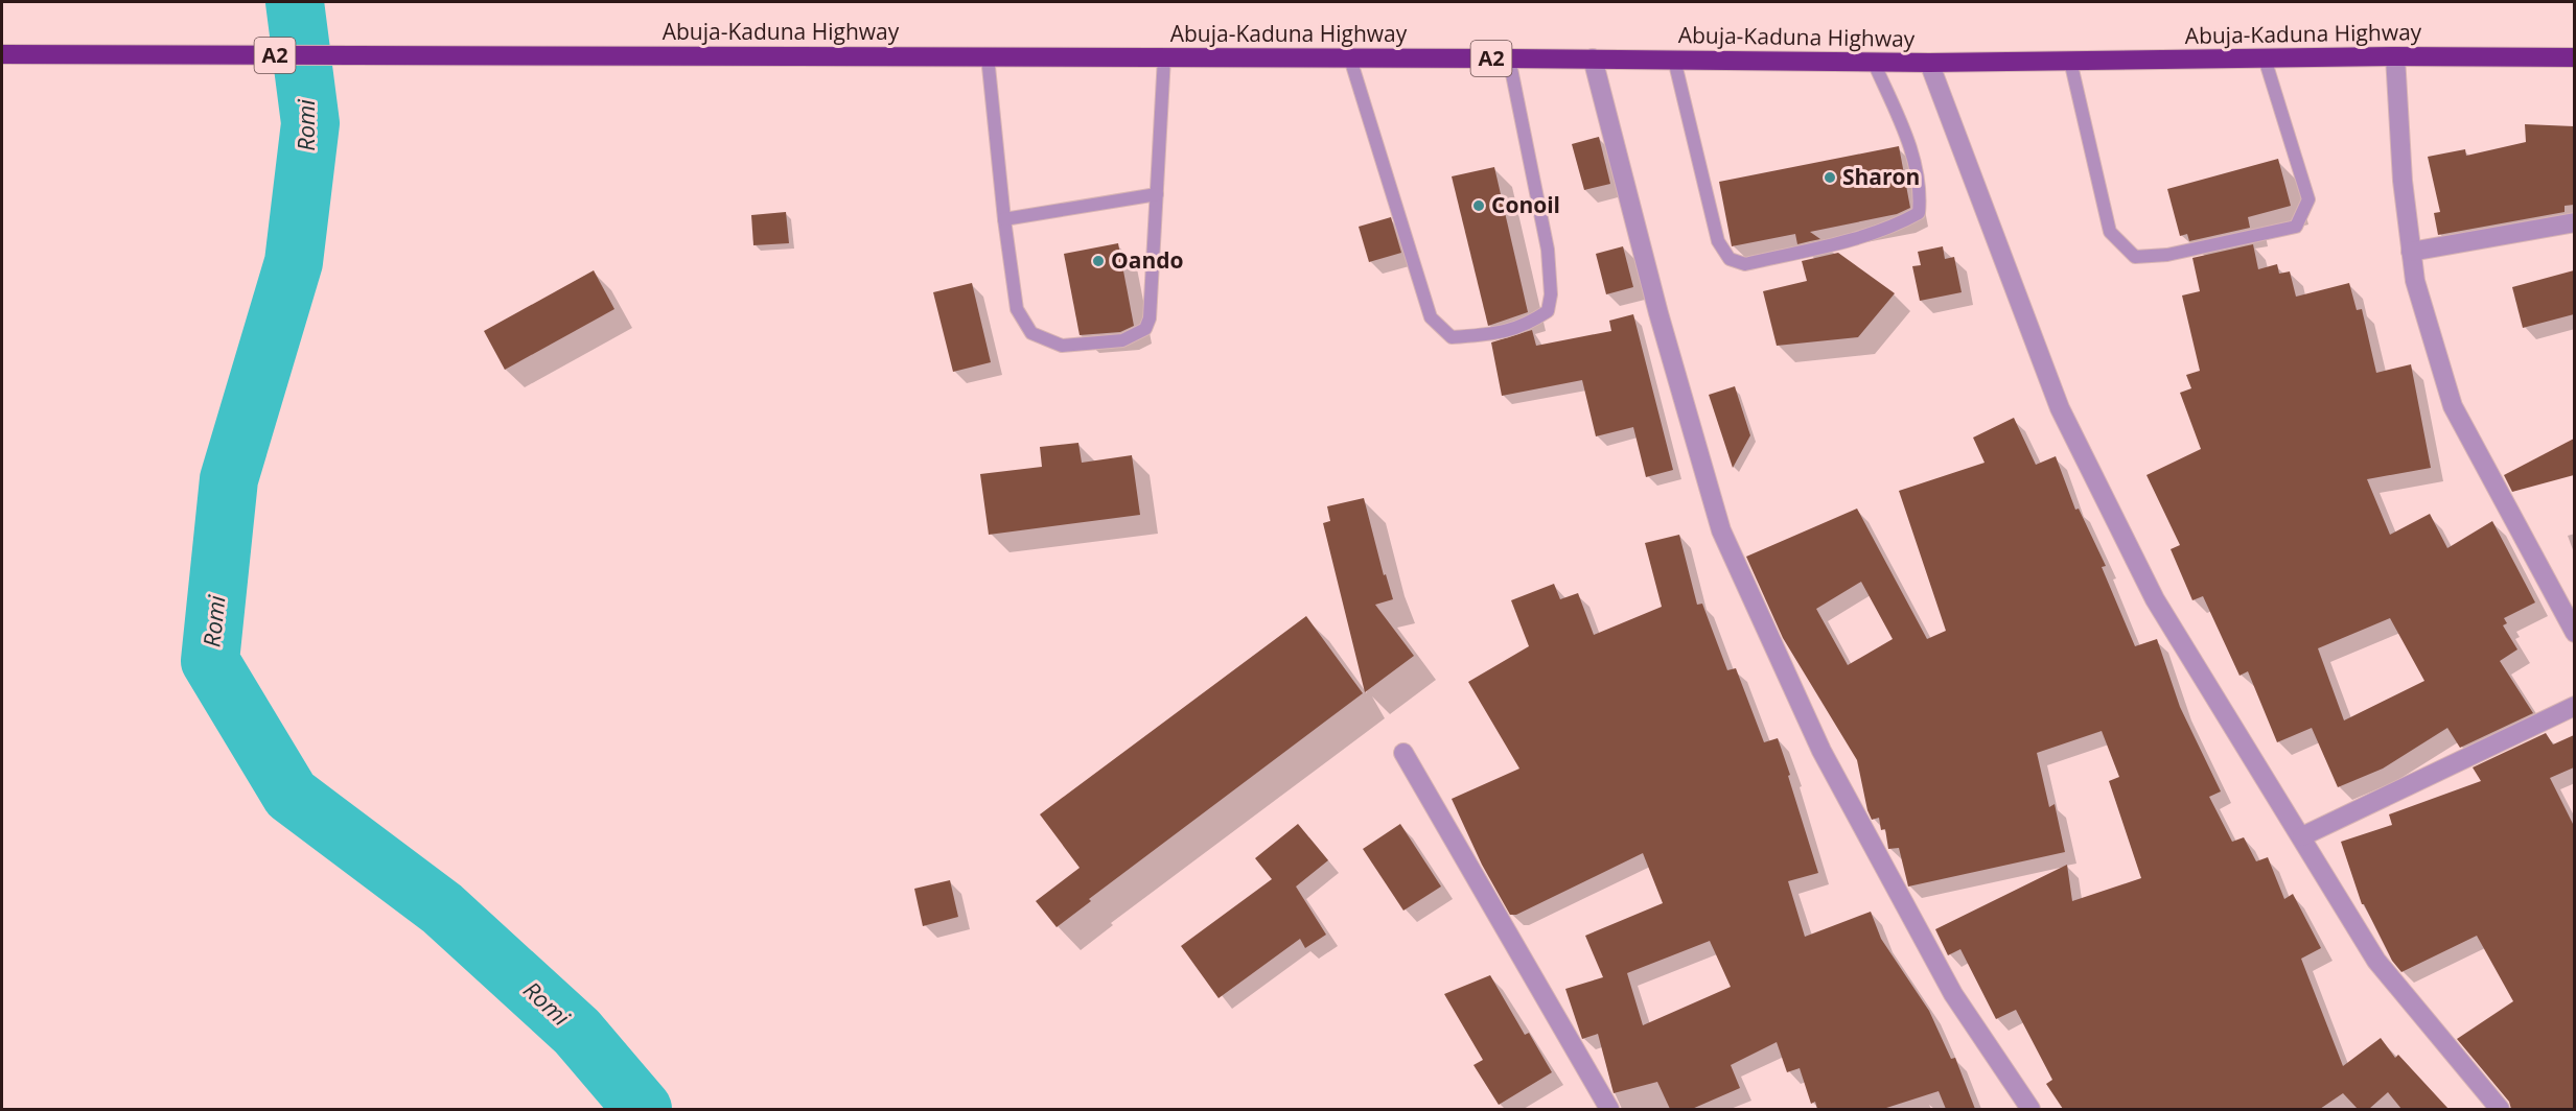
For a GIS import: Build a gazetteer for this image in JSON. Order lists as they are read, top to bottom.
{
  "streets": {
    "highway": ["Abuja-Kaduna Highway", "A2"]
  },
  "water": ["Romi"],
  "places": ["Sharon", "Conoil", "Oando"]
}
